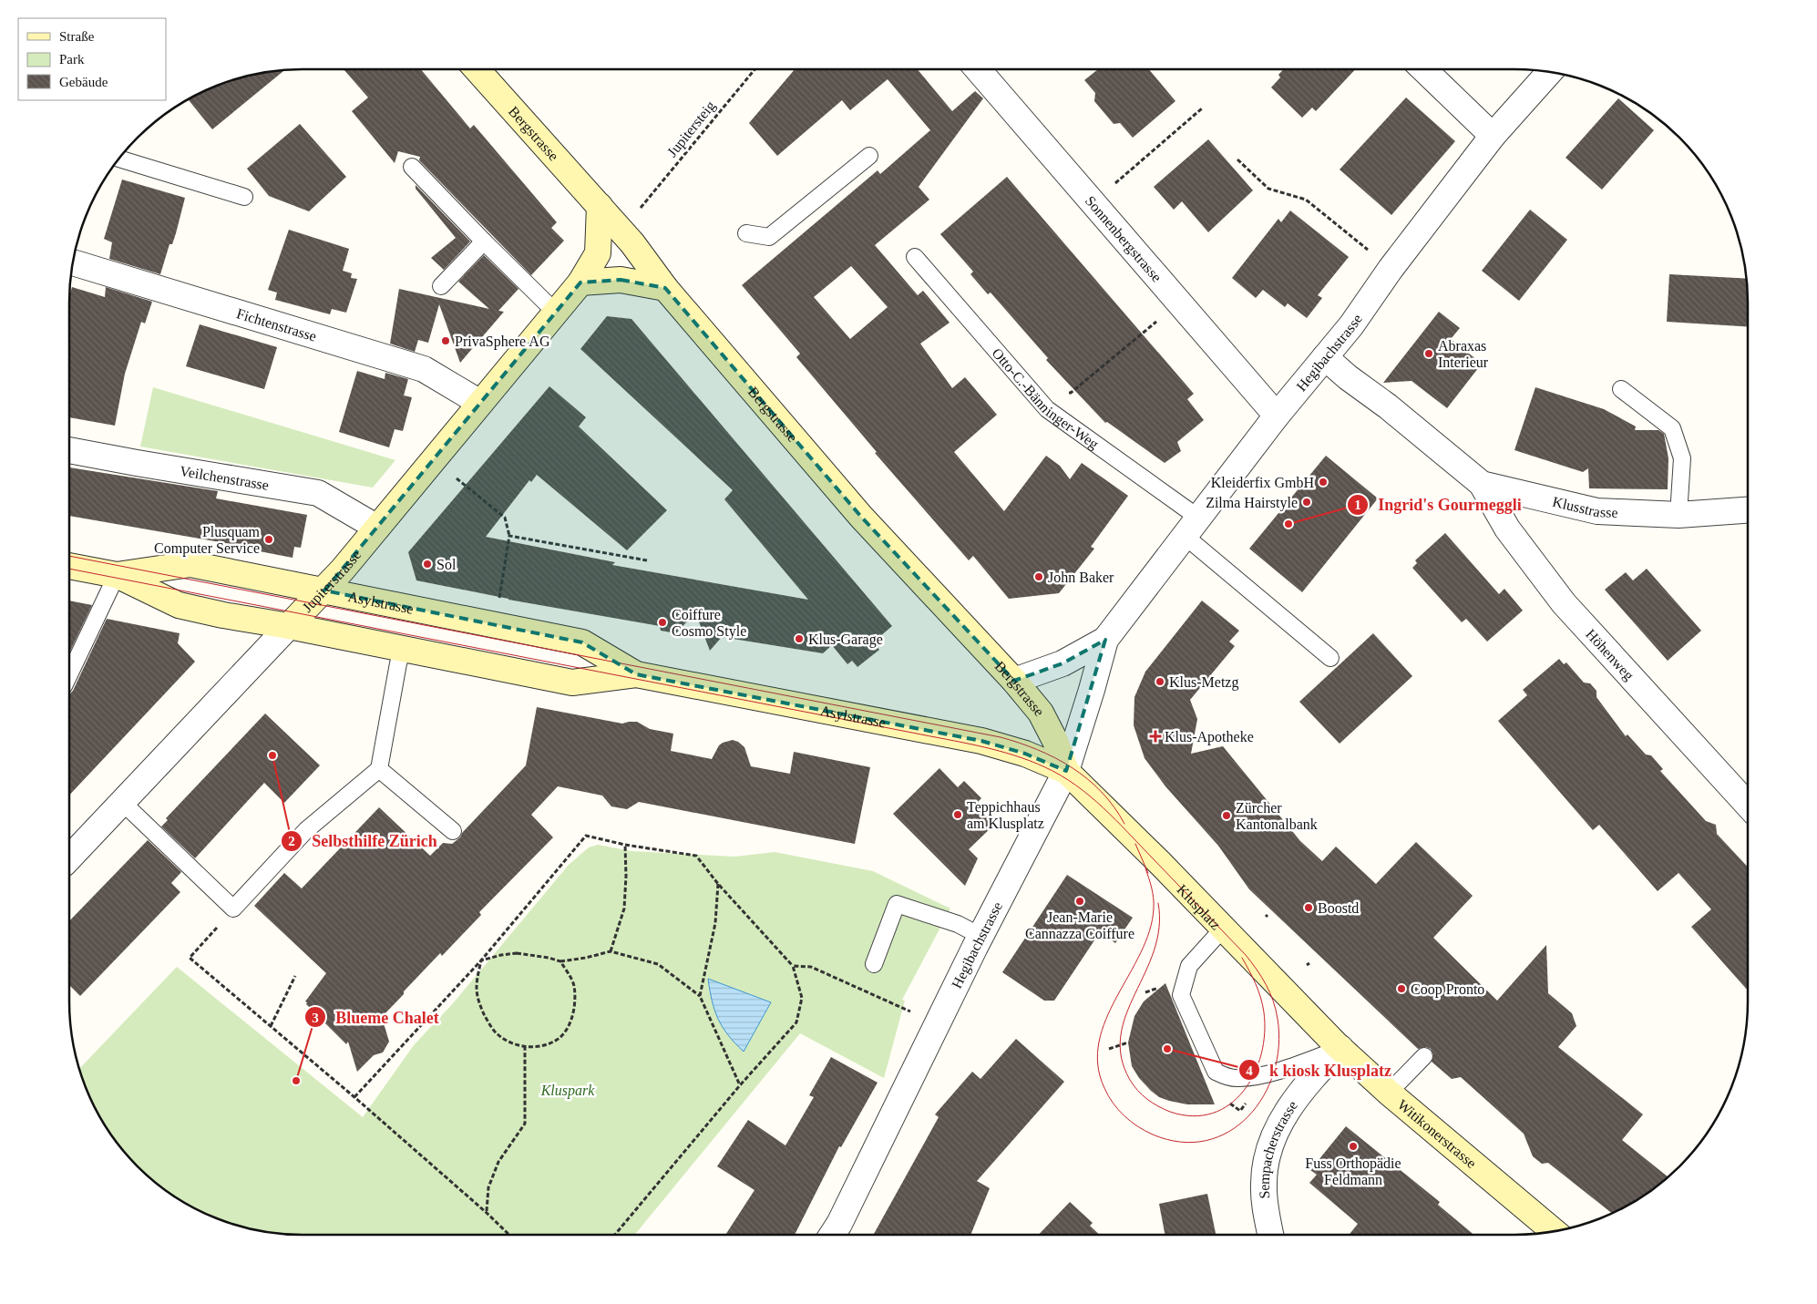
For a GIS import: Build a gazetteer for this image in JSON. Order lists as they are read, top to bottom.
{
  "streets": {
    "main road": [
      "Bergstrasse",
      "Jupiterstrasse",
      "Asylstrasse",
      "Klusplatz",
      "Witikonerstrasse"
    ],
    "street": [
      "Sonnenbergstrasse",
      "Fichtenstrasse",
      "Hegibachstrasse",
      "Veilchenstrasse",
      "Klusstrasse",
      "Höhenweg",
      "Sempacherstrasse"
    ],
    "lane": ["Otto-C.-Bänninger-Weg"],
    "path": ["Jupitersteig"]
  },
  "crossings": [
    ["Bergstrasse", "Hegibachstrasse"],
    ["Bergstrasse", "Jupiterstrasse"],
    ["Bergstrasse", "Asylstrasse"],
    ["Bergstrasse", "Klusplatz"],
    ["Sonnenbergstrasse", "Hegibachstrasse"],
    ["Fichtenstrasse", "Jupiterstrasse"],
    ["Hegibachstrasse", "Otto-C.-Bänninger-Weg"],
    ["Hegibachstrasse", "Klusstrasse"],
    ["Hegibachstrasse", "Asylstrasse"],
    ["Hegibachstrasse", "Klusplatz"],
    ["Veilchenstrasse", "Jupiterstrasse"],
    ["Klusstrasse", "Höhenweg"],
    ["Jupiterstrasse", "Asylstrasse"],
    ["Asylstrasse", "Klusplatz"],
    ["Klusplatz", "Witikonerstrasse"],
    ["Klusplatz", "Sempacherstrasse"],
    ["Witikonerstrasse", "Sempacherstrasse"]
  ],
  "parks": ["Kluspark"],
  "places": {
    "other": [
      "PrivaSphere AG",
      "Abraxas Interieur",
      "Kleiderfix GmbH",
      "Zilma Hairstyle",
      "Ingrid's Gourmeggli",
      "Plusquam Computer Service",
      "Sol",
      "John Baker",
      "Coiffure Cosmo Style",
      "Klus-Garage",
      "Klus-Metzg",
      "Selbsthilfe Zürich",
      "Teppichhaus am Klusplatz",
      "Zürcher Kantonalbank",
      "Jean-Marie Cannazza Coiffure",
      "Boostd",
      "Coop Pronto",
      "k kiosk Klusplatz",
      "Blueme Chalet",
      "Fuss Orthopädie Feldmann"
    ],
    "health": ["Klus-Apotheke"]
  },
  "legend": ["Straße", "Park", "Gebäude"]
}
